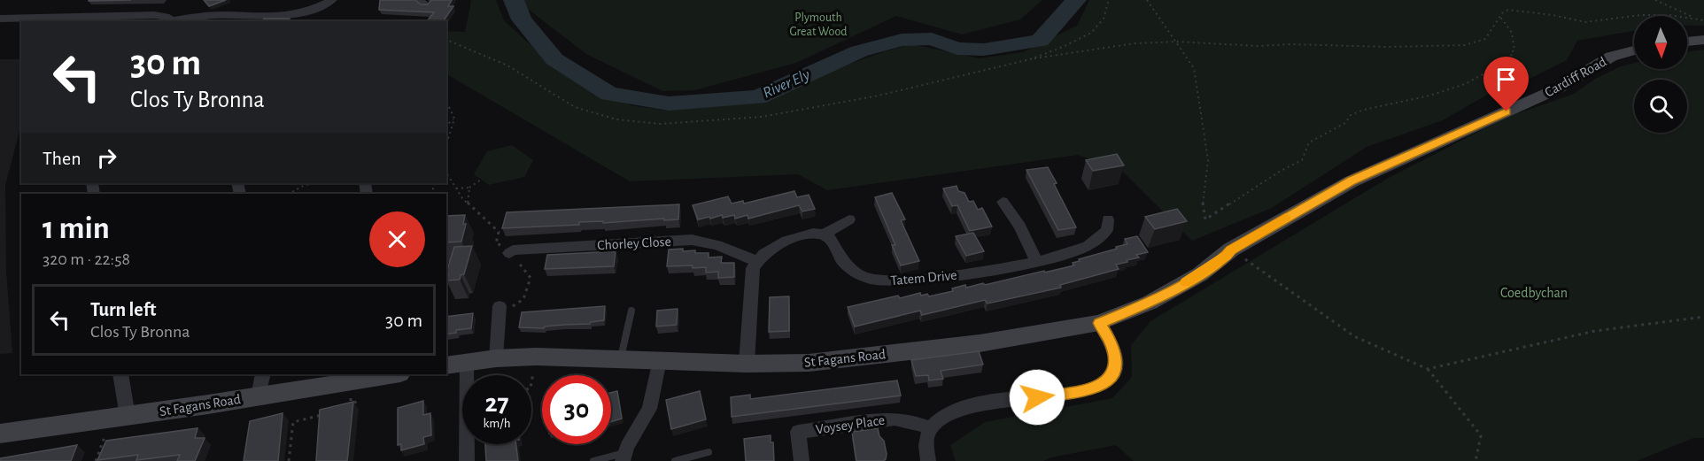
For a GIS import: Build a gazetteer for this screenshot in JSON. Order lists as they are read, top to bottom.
{
  "streets": {
    "street": [
      "Cardiff Road",
      "Chorley Close",
      "Tatem Drive",
      "St Fagans Road",
      "Voysey Place"
    ]
  },
  "crossings": [
    ["Cardiff Road", "St Fagans Road"]
  ],
  "water": ["River Ely"],
  "parks": ["Plymouth Great Wood", "Coedbychan"],
  "north": "bottom",
  "page": {
    "turn": ["30 m", "Clos Ty Bronna"],
    "then": "Then",
    "heading": ["1 min", "320 m · 22:58"],
    "list": [
      {
        "name": "Turn left",
        "note": "Clos Ty Bronna",
        "value": "30 m"
      }
    ],
    "speed": "27 km/h",
    "limit": "30"
  }
}
